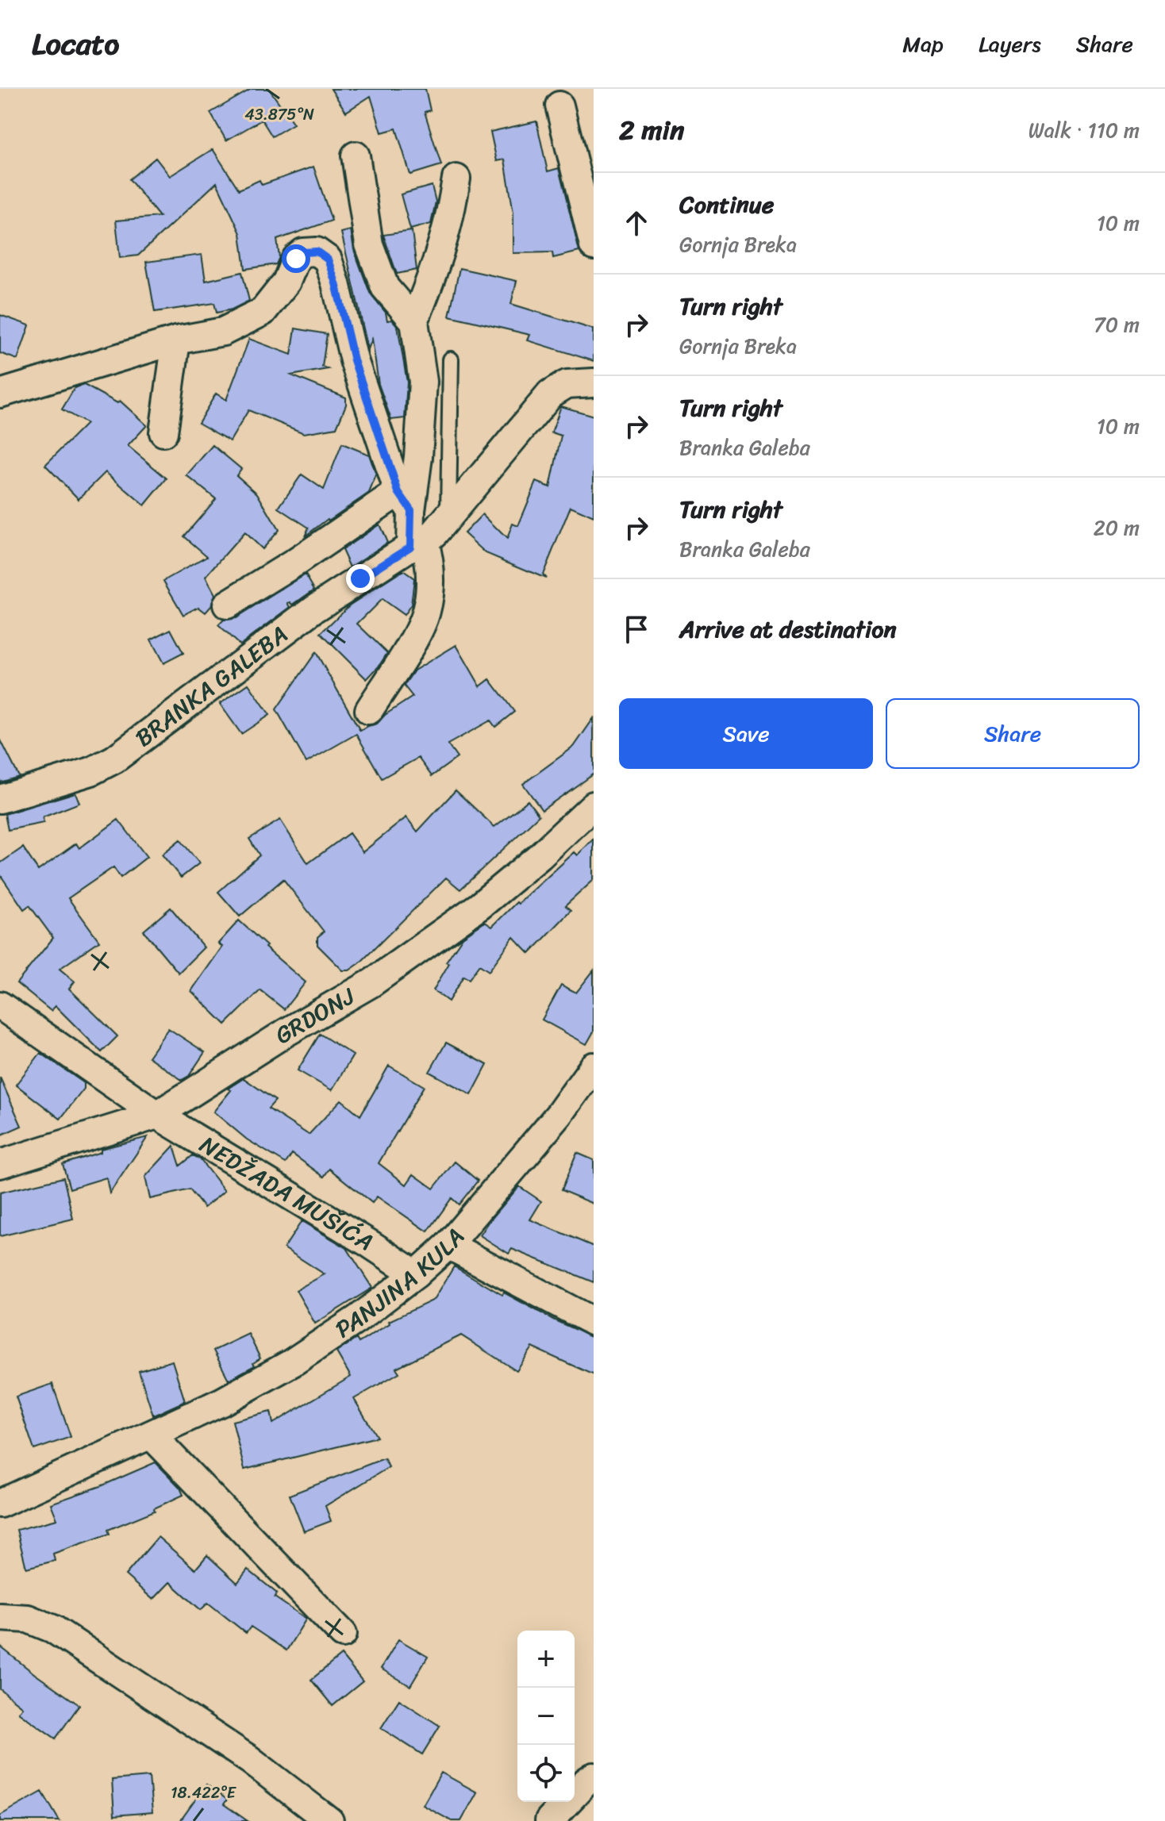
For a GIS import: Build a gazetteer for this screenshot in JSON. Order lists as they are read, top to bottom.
{
  "streets": {
    "street": [
      "BRANKA GALEBA",
      "GRDONJ",
      "NEDŽADA MUŠIĆA",
      "PANJINA KULA"
    ]
  },
  "crossings": [
    ["GRDONJ", "NEDŽADA MUŠIĆA"],
    ["NEDŽADA MUŠIĆA", "PANJINA KULA"]
  ],
  "page": {
    "header": "Locato",
    "nav": ["Map", "Layers", "Share"],
    "heading": ["2 min", "Walk · 110 m"],
    "list": [
      ["Continue", "Gornja Breka", "10 m"],
      ["Turn right", "Gornja Breka", "70 m"],
      ["Turn right", "Branka Galeba", "10 m"],
      ["Turn right", "Branka Galeba", "20 m"],
      "Arrive at destination"
    ],
    "buttons": ["Save", "Share"],
    "map_buttons": ["+", "−"]
  },
  "coordinates": ["43.875°N", "18.422°E"]
}
